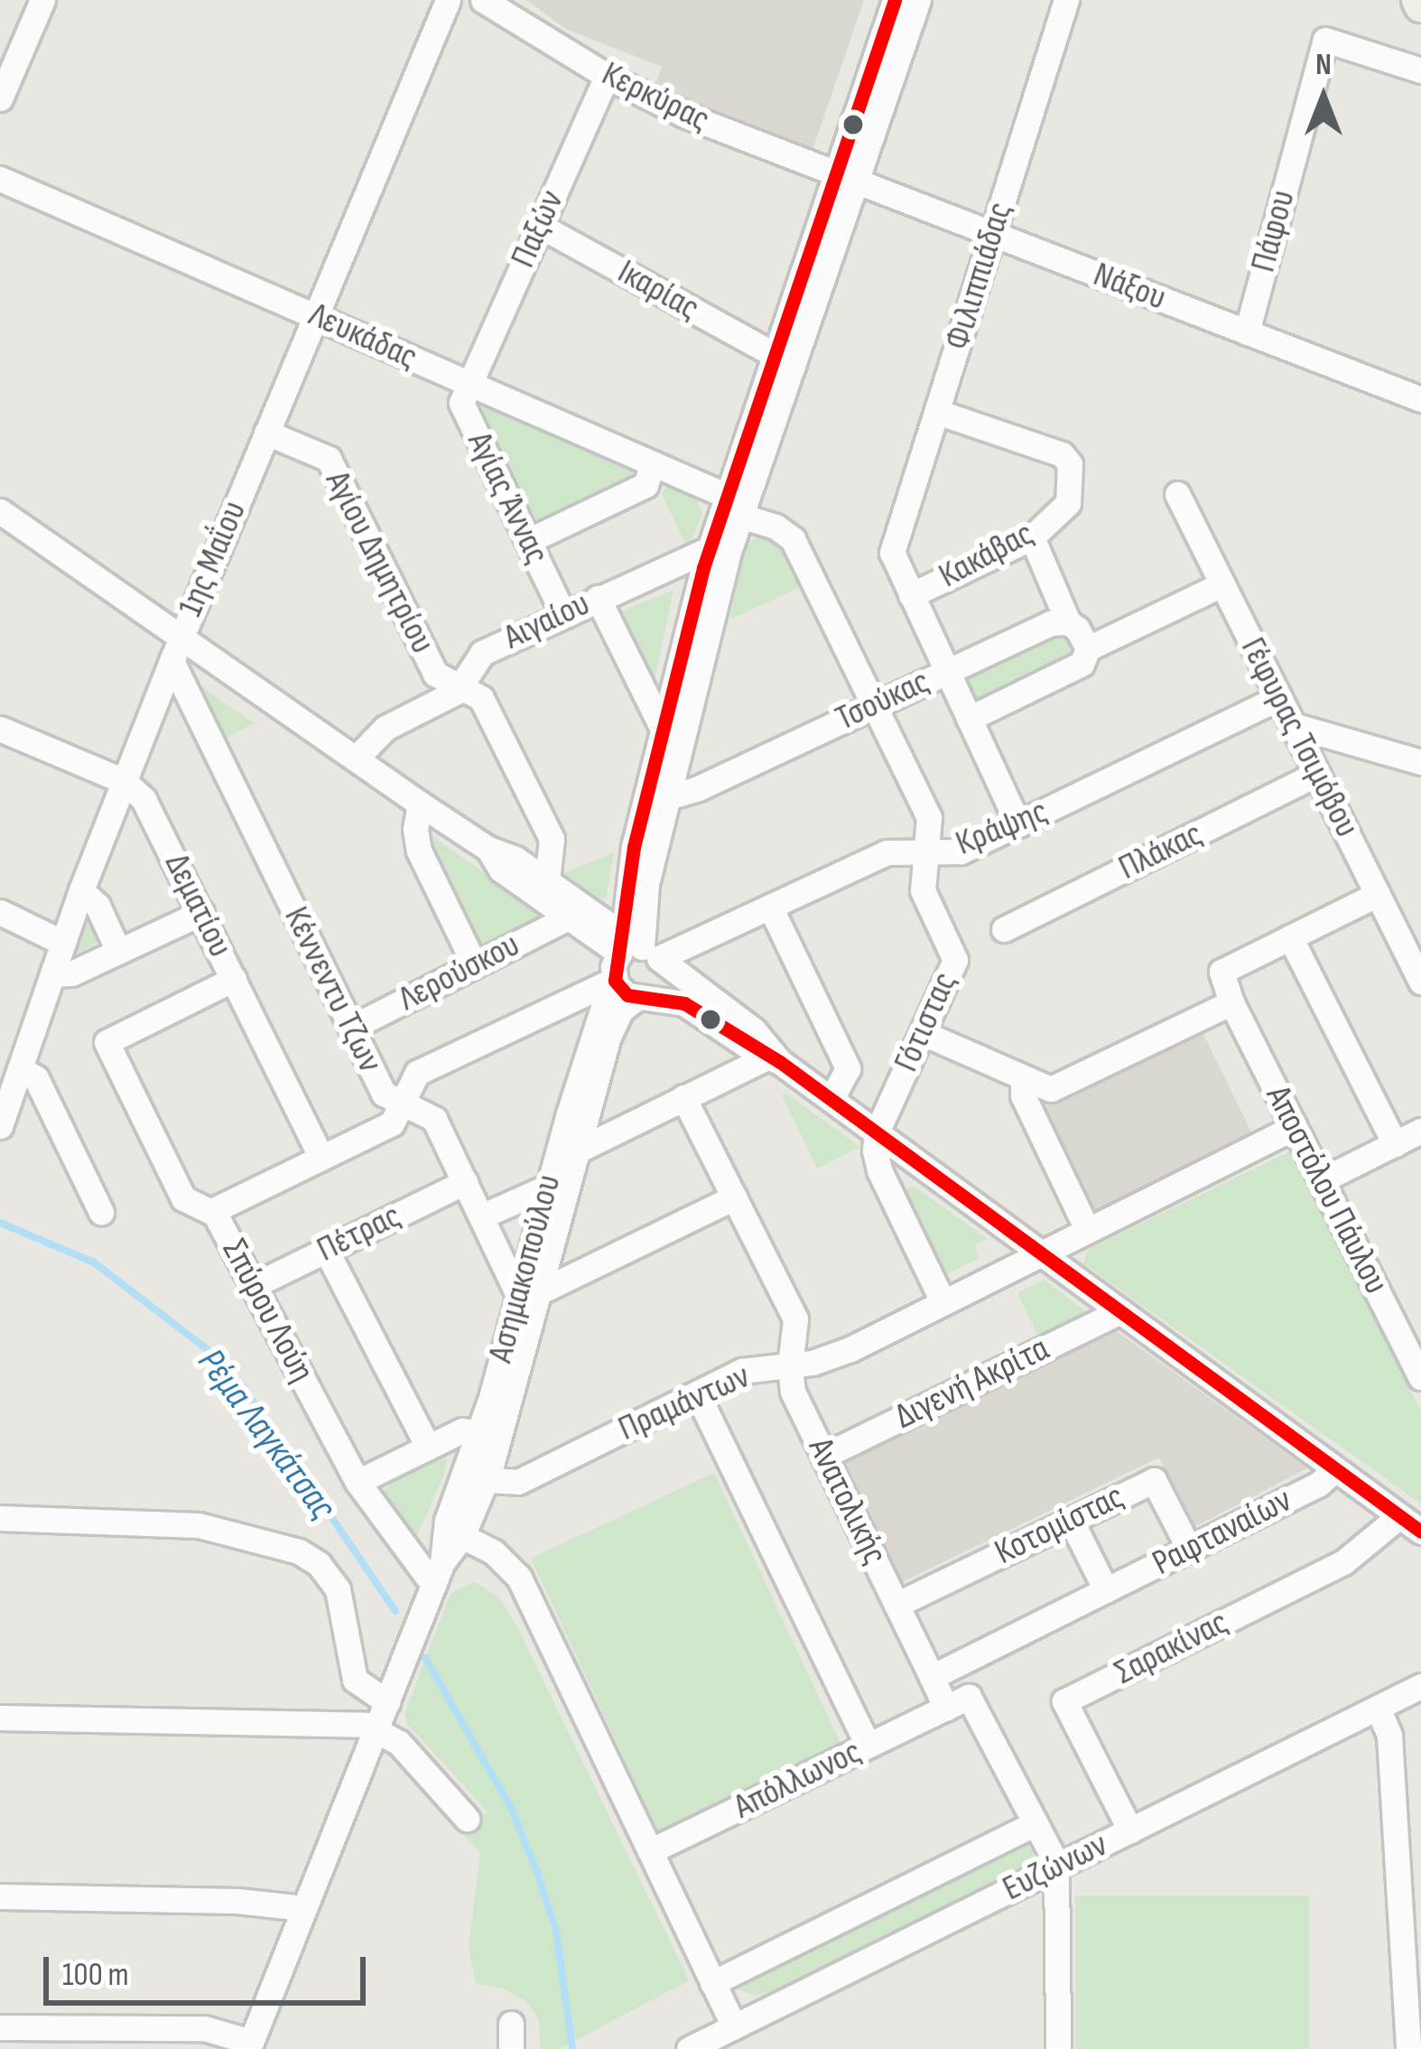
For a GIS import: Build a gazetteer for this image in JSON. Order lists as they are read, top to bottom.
{
  "streets": {
    "street": [
      "Κερκύρας",
      "Παξών",
      "Πάφου",
      "Φιλιππιάδας",
      "Νάξου",
      "Ικαρίας",
      "Λευκάδας",
      "Αγίας Άννας",
      "Κακάβας",
      "1ης Μαΐου",
      "Αγίου Δημητρίου",
      "Αιγαίου",
      "Τσούκας",
      "Γέφυρας Τσιμόβου",
      "Κράψης",
      "Πλάκας",
      "Δεματίου",
      "Λερούσκου",
      "Κέννεντυ Τζων",
      "Γότιστας",
      "Αποστόλου Πάυλου",
      "Πέτρας",
      "Ασημακοπούλου",
      "Σπύρου Λούη",
      "Διγενή Ακρίτα",
      "Πραμάντων",
      "Ανατολικής",
      "Κοτομίστας",
      "Ραφταναίων",
      "Σαρακίνας",
      "Απόλλωνος",
      "Ευζώνων"
    ]
  },
  "crossings": [
    ["Κερκύρας", "Παξών"],
    ["Κερκύρας", "Νάξου"],
    ["Παξών", "Ικαρίας"],
    ["Παξών", "Λευκάδας"],
    ["Παξών", "Αγίας Άννας"],
    ["Πάφου", "Νάξου"],
    ["Φιλιππιάδας", "Νάξου"],
    ["Φιλιππιάδας", "Κακάβας"],
    ["Λευκάδας", "Αγίας Άννας"],
    ["Λευκάδας", "1ης Μαΐου"],
    ["Λευκάδας", "Τσούκας"],
    ["Λευκάδας", "Γότιστας"],
    ["Αγίας Άννας", "Αιγαίου"],
    ["1ης Μαΐου", "Αγίου Δημητρίου"],
    ["1ης Μαΐου", "Δεματίου"],
    ["1ης Μαΐου", "Κέννεντυ Τζων"],
    ["Αγίου Δημητρίου", "Αιγαίου"],
    ["Τσούκας", "Γέφυρας Τσιμόβου"],
    ["Τσούκας", "Γότιστας"],
    ["Γέφυρας Τσιμόβου", "Κράψης"],
    ["Γέφυρας Τσιμόβου", "Πλάκας"],
    ["Κράψης", "Δεματίου"],
    ["Κράψης", "Κέννεντυ Τζων"],
    ["Κράψης", "Γότιστας"],
    ["Κράψης", "Ασημακοπούλου"],
    ["Κράψης", "Σπύρου Λούη"],
    ["Δεματίου", "Σπύρου Λούη"],
    ["Λερούσκου", "Κέννεντυ Τζων"],
    ["Κέννεντυ Τζων", "Πέτρας"],
    ["Κέννεντυ Τζων", "Ασημακοπούλου"],
    ["Αποστόλου Πάυλου", "Πραμάντων"],
    ["Πέτρας", "Σπύρου Λούη"],
    ["Ασημακοπούλου", "Σπύρου Λούη"],
    ["Ασημακοπούλου", "Πραμάντων"],
    ["Διγενή Ακρίτα", "Ανατολικής"],
    ["Πραμάντων", "Ανατολικής"],
    ["Ανατολικής", "Κοτομίστας"],
    ["Ανατολικής", "Ραφταναίων"],
    ["Ανατολικής", "Απόλλωνος"],
    ["Κοτομίστας", "Ραφταναίων"],
    ["Σαρακίνας", "Ευζώνων"]
  ],
  "water": ["Ρέμα Λαγκάτσας"],
  "scale_bar": "100 m",
  "north": "top"
}
